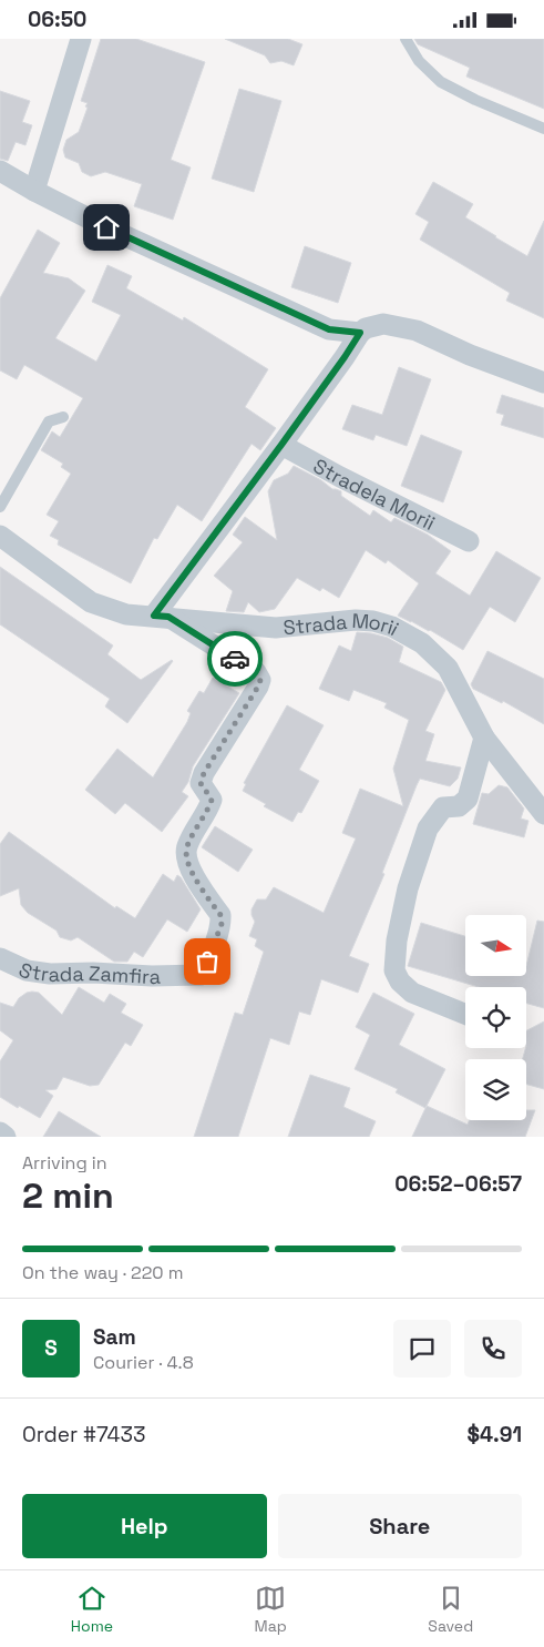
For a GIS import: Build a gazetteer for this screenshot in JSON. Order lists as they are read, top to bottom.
{
  "streets": {
    "street": ["Stradela Morii", "Strada Morii", "Strada Zamfira"]
  },
  "crossings": [
    ["Strada Morii", "Strada Zamfira"]
  ],
  "north": "right",
  "page": {
    "status": "06:50",
    "heading": ["2 min", "Arriving in", "06:52–06:57"],
    "panel": [
      "Sam",
      "Courier · 4.8",
      "Order #7433",
      "$4.91"
    ],
    "bar": "On the way · 220 m",
    "round": "S",
    "buttons": ["Help", "Share"],
    "tabs": ["Home", "Map", "Saved"]
  }
}
